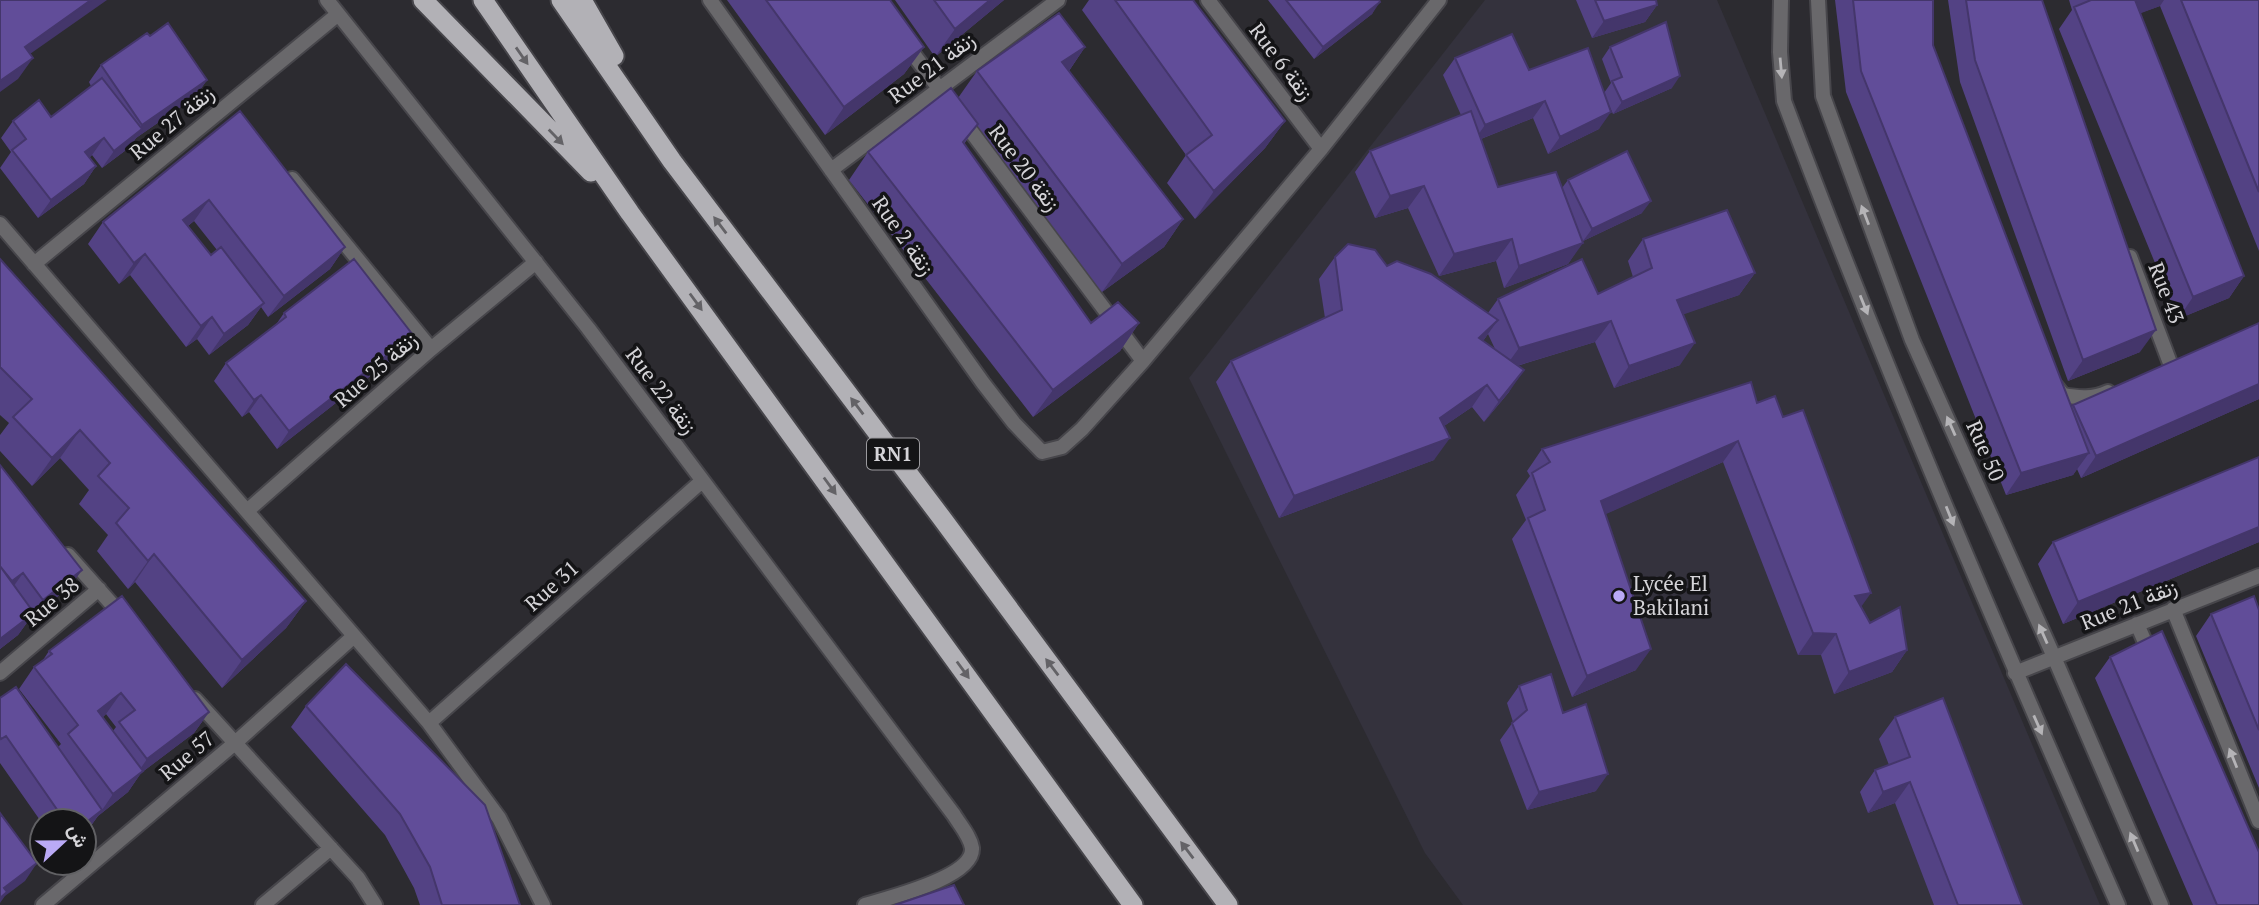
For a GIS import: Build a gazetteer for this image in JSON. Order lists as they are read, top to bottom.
{
  "streets": {
    "highway": ["RN1"],
    "street": [
      "Rue 6 زنقة",
      "Rue 21 زنقة",
      "Rue 27 زنقة",
      "Rue 20 زنقة",
      "Rue 2 زنقة",
      "Rue 43",
      "Rue 25 زنقة",
      "Rue 22 زنقة",
      "Rue 50",
      "Rue 31",
      "Rue 38",
      "Rue 57"
    ]
  },
  "crossings": [
    ["Rue 21 زنقة", "Rue 20 زنقة"],
    ["Rue 21 زنقة", "Rue 2 زنقة"],
    ["Rue 21 زنقة", "Rue 50"],
    ["Rue 27 زنقة", "Rue 22 زنقة"],
    ["Rue 20 زنقة", "Rue 2 زنقة"],
    ["Rue 25 زنقة", "Rue 22 زنقة"],
    ["Rue 22 زنقة", "Rue 31"]
  ],
  "places": ["Lycée El Bakilani"],
  "north": "right"
}
